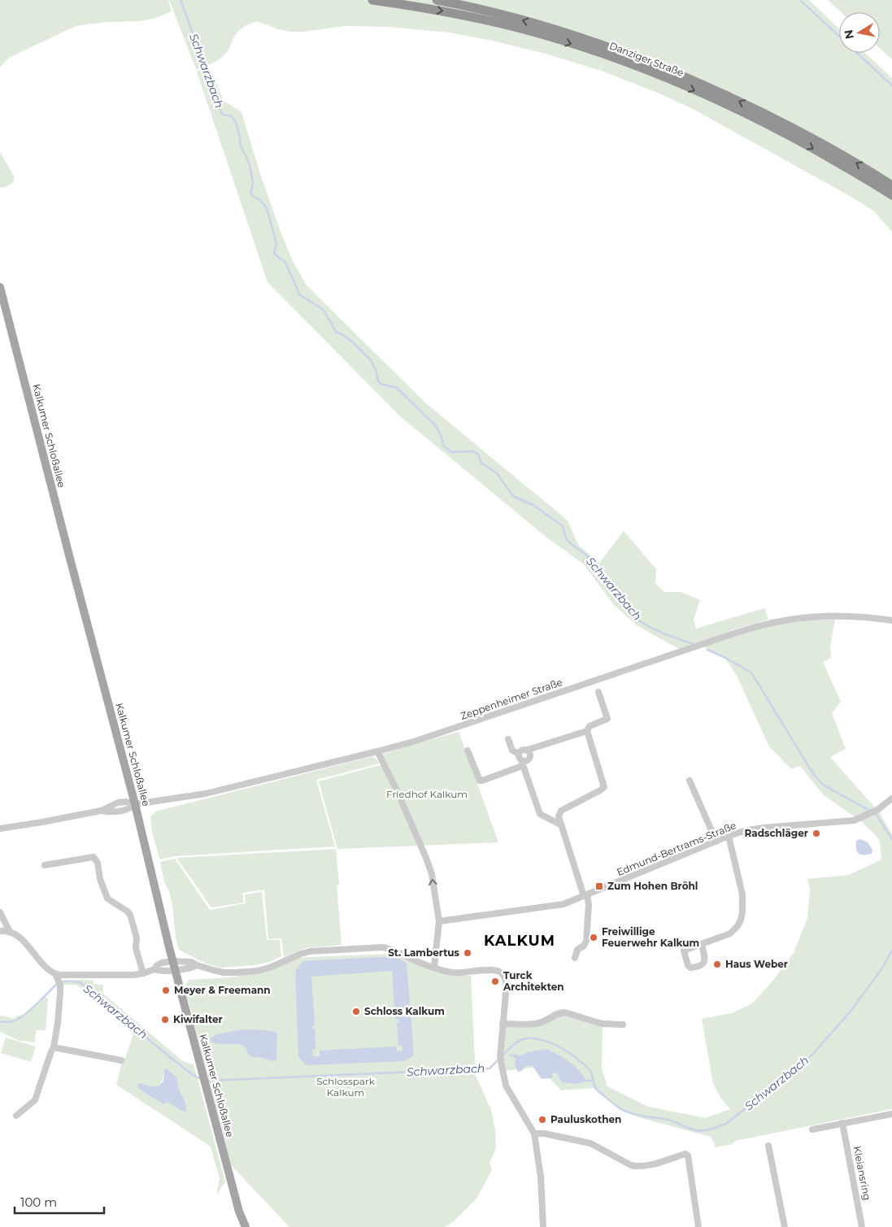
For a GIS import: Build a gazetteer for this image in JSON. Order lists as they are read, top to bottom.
{
  "streets": {
    "highway": ["Danziger Straße"],
    "main road": ["Kalkumer Schloßallee"],
    "street": ["Zeppenheimer Straße", "Edmund-Bertrams-Straße", "Kleiansring"]
  },
  "crossings": [
    ["Kalkumer Schloßallee", "Zeppenheimer Straße"]
  ],
  "districts": ["KALKUM"],
  "water": ["Schwarzbach"],
  "parks": ["Friedhof Kalkum", "Schlosspark Kalkum"],
  "places": {
    "other": [
      "Radschläger",
      "Freiwillige Feuerwehr Kalkum",
      "St. Lambertus",
      "Haus Weber",
      "Turck Architekten",
      "Meyer & Freemann",
      "Schloss Kalkum",
      "Kiwifalter",
      "Pauluskothen"
    ],
    "transit": ["Zum Hohen Bröhl"]
  },
  "scale_bar": "100 m",
  "north": "left"
}
